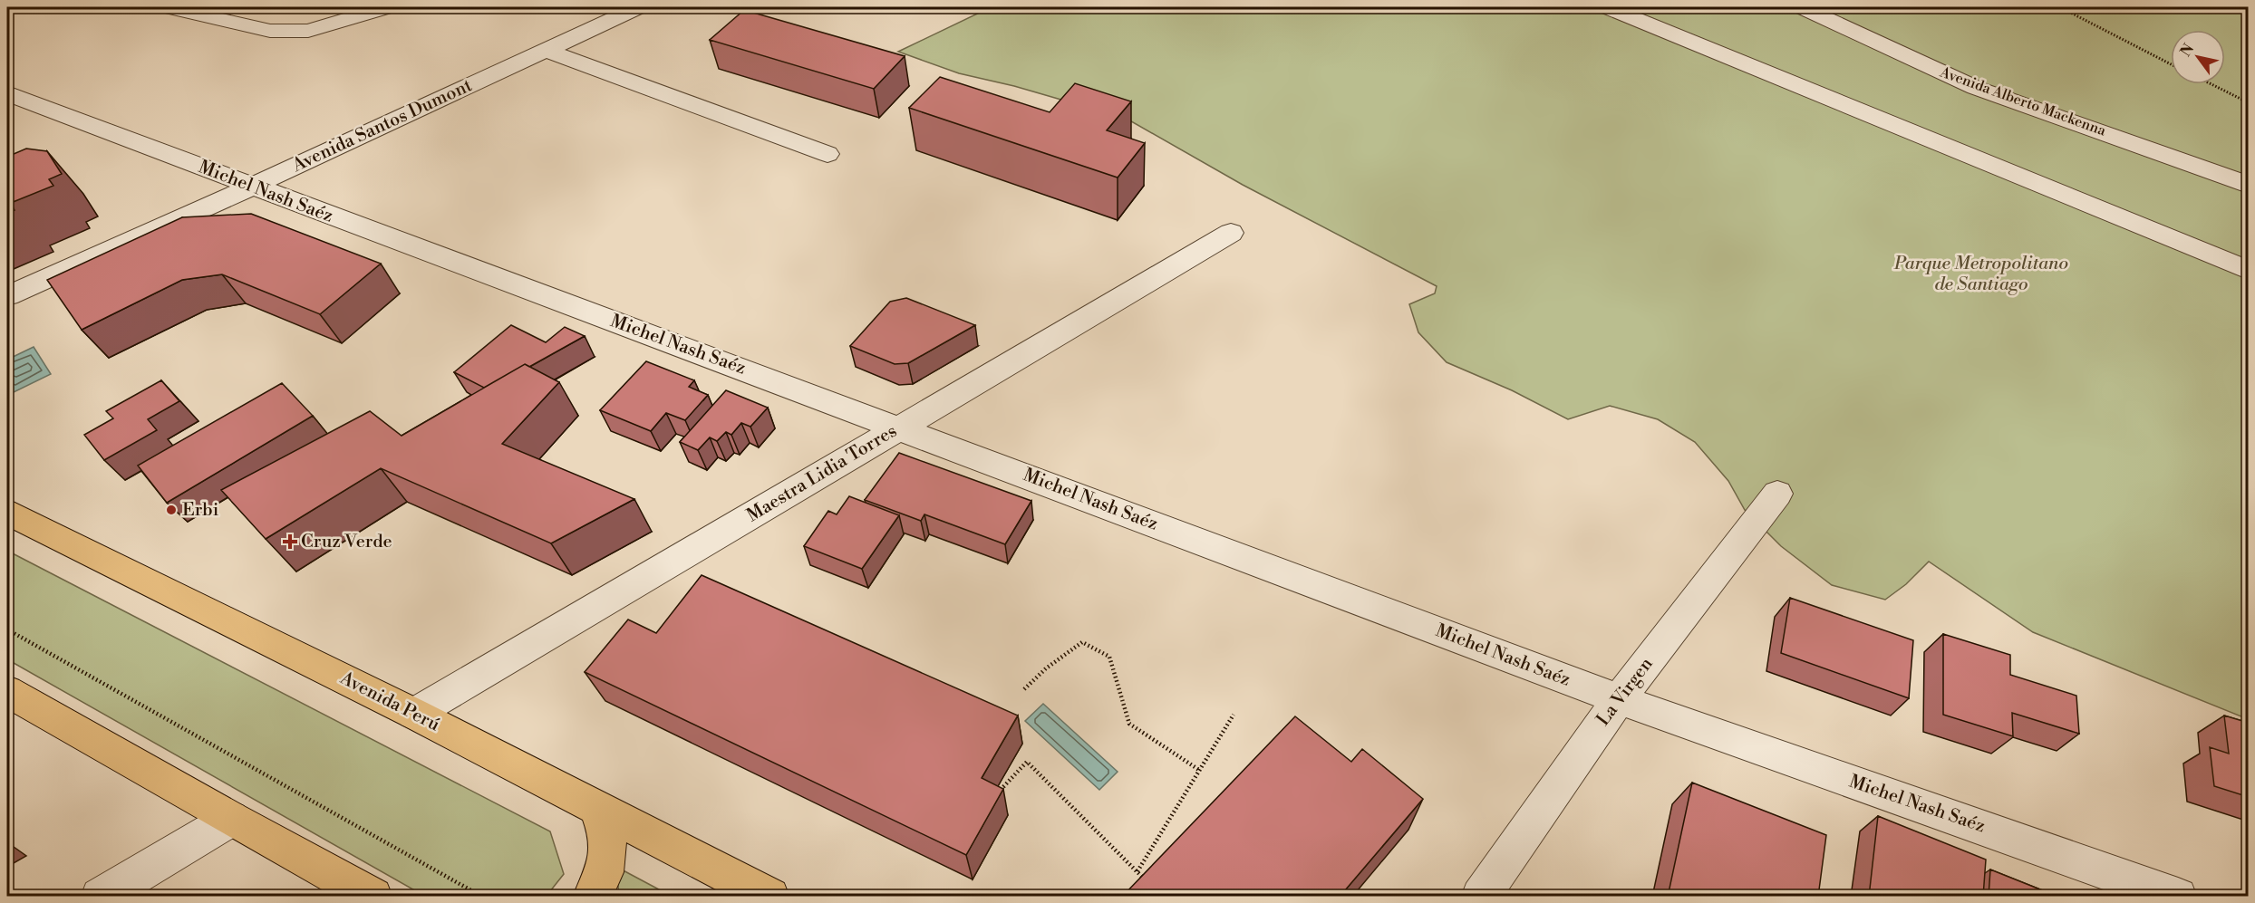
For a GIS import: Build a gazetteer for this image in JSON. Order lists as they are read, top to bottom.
{
  "streets": {
    "main road": ["Avenida Perú"],
    "street": [
      "Avenida Alberto Mackenna",
      "Avenida Santos Dumont",
      "Michel Nash Saéz",
      "Maestra Lidia Torres",
      "La Virgen"
    ]
  },
  "crossings": [
    ["Avenida Santos Dumont", "Michel Nash Saéz"],
    ["Michel Nash Saéz", "Maestra Lidia Torres"],
    ["Michel Nash Saéz", "La Virgen"],
    ["Maestra Lidia Torres", "Avenida Perú"]
  ],
  "parks": ["Parque Metropolitano de Santiago"],
  "places": {
    "other": ["Erbi"],
    "health": ["Cruz Verde"]
  },
  "north": "top left"
}
